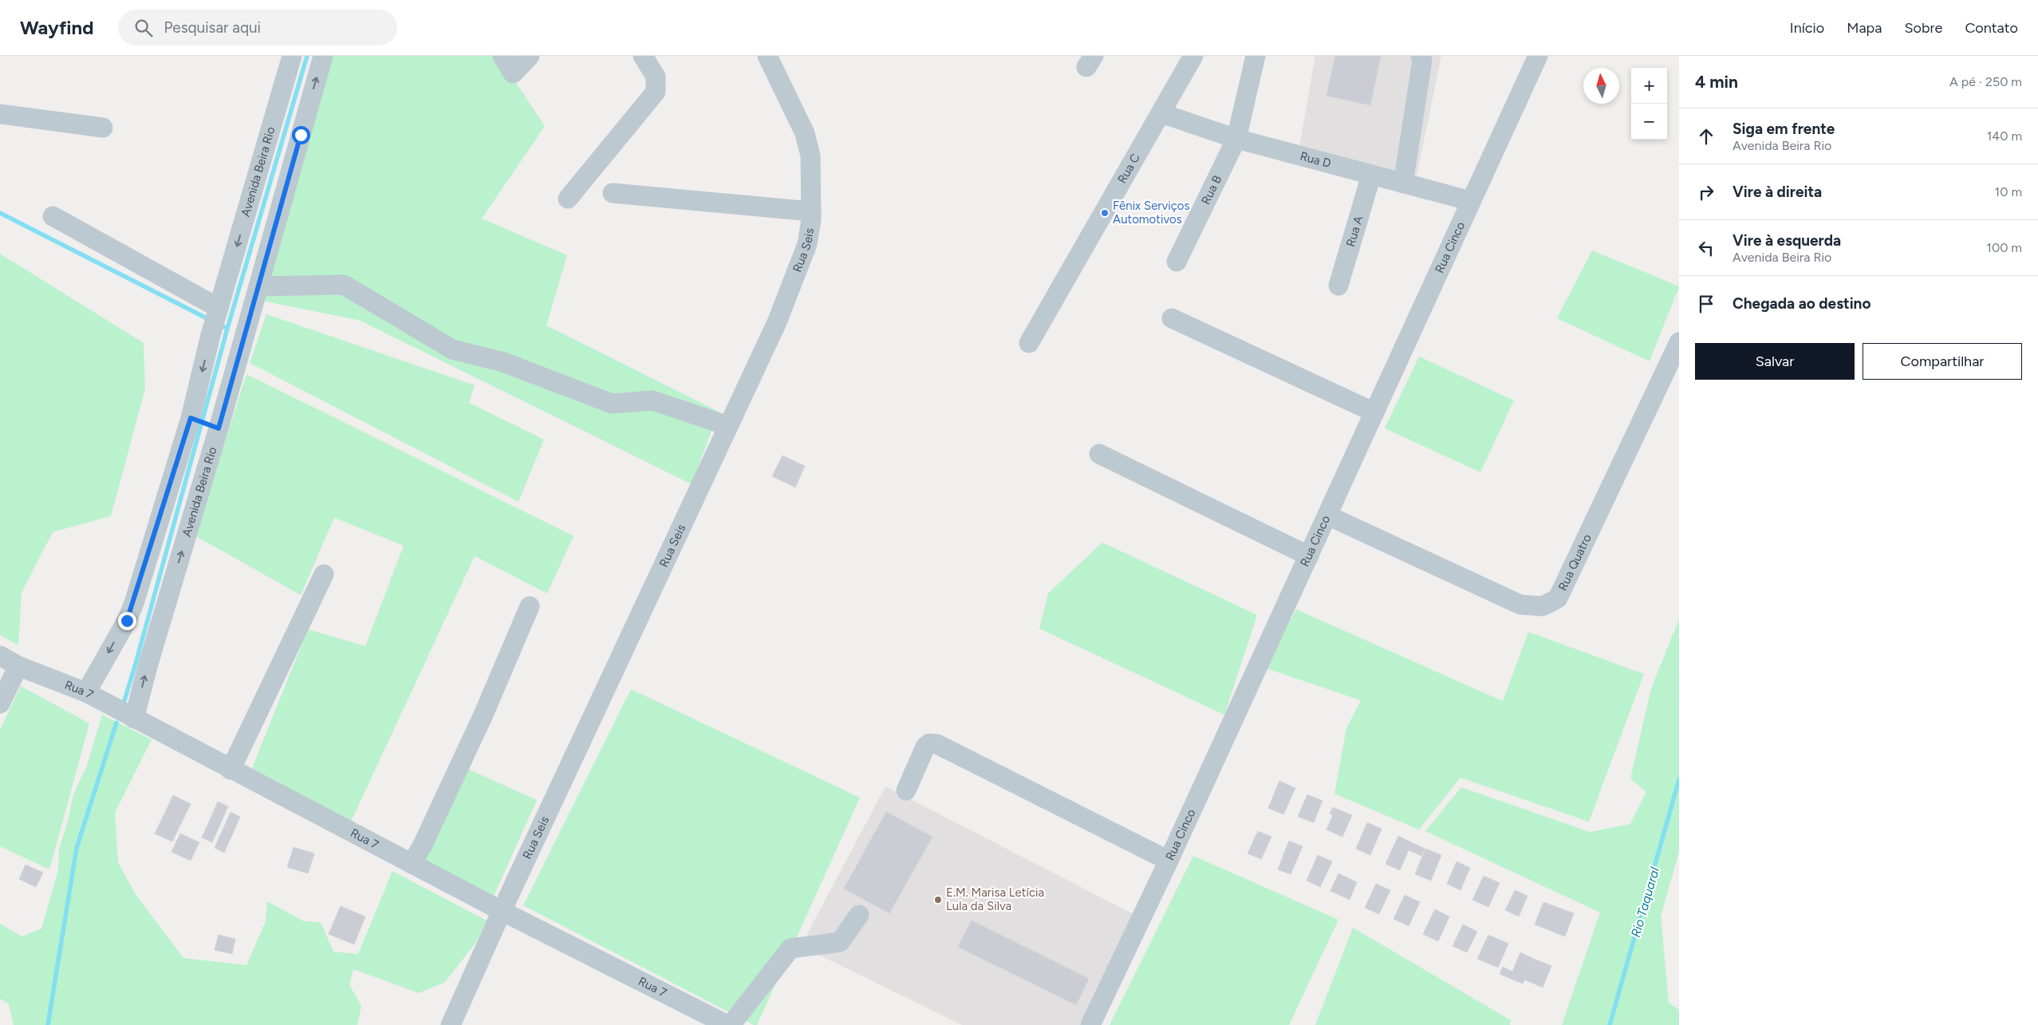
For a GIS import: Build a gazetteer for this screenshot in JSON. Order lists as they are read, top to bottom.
{
  "streets": {
    "street": [
      "Rua D",
      "Rua C",
      "Avenida Beira Rio",
      "Rua B",
      "Rua A",
      "Rua Cinco",
      "Rua Seis",
      "Rua Quatro",
      "Rua 7"
    ]
  },
  "crossings": [
    ["Rua D", "Rua C"],
    ["Rua D", "Rua B"],
    ["Rua D", "Rua A"],
    ["Rua D", "Rua Cinco"],
    ["Avenida Beira Rio", "Rua 7"],
    ["Rua Cinco", "Rua Quatro"],
    ["Rua Seis", "Rua 7"]
  ],
  "water": ["Rio Taquaral"],
  "places": ["Fênix Serviços Automotivos", "E.M. Marisa Letícia Lula da Silva"],
  "north": "top",
  "page": {
    "header": "Wayfind",
    "search": "Pesquisar aqui",
    "nav": [
      "Início",
      "Mapa",
      "Sobre",
      "Contato"
    ],
    "heading": ["4 min", "A pé · 250 m"],
    "map_buttons": ["+", "−"],
    "list": [
      ["Siga em frente", "Avenida Beira Rio", "140 m"],
      ["Vire à direita", "10 m"],
      ["Vire à esquerda", "Avenida Beira Rio", "100 m"],
      "Chegada ao destino"
    ],
    "buttons": ["Salvar", "Compartilhar"]
  }
}
